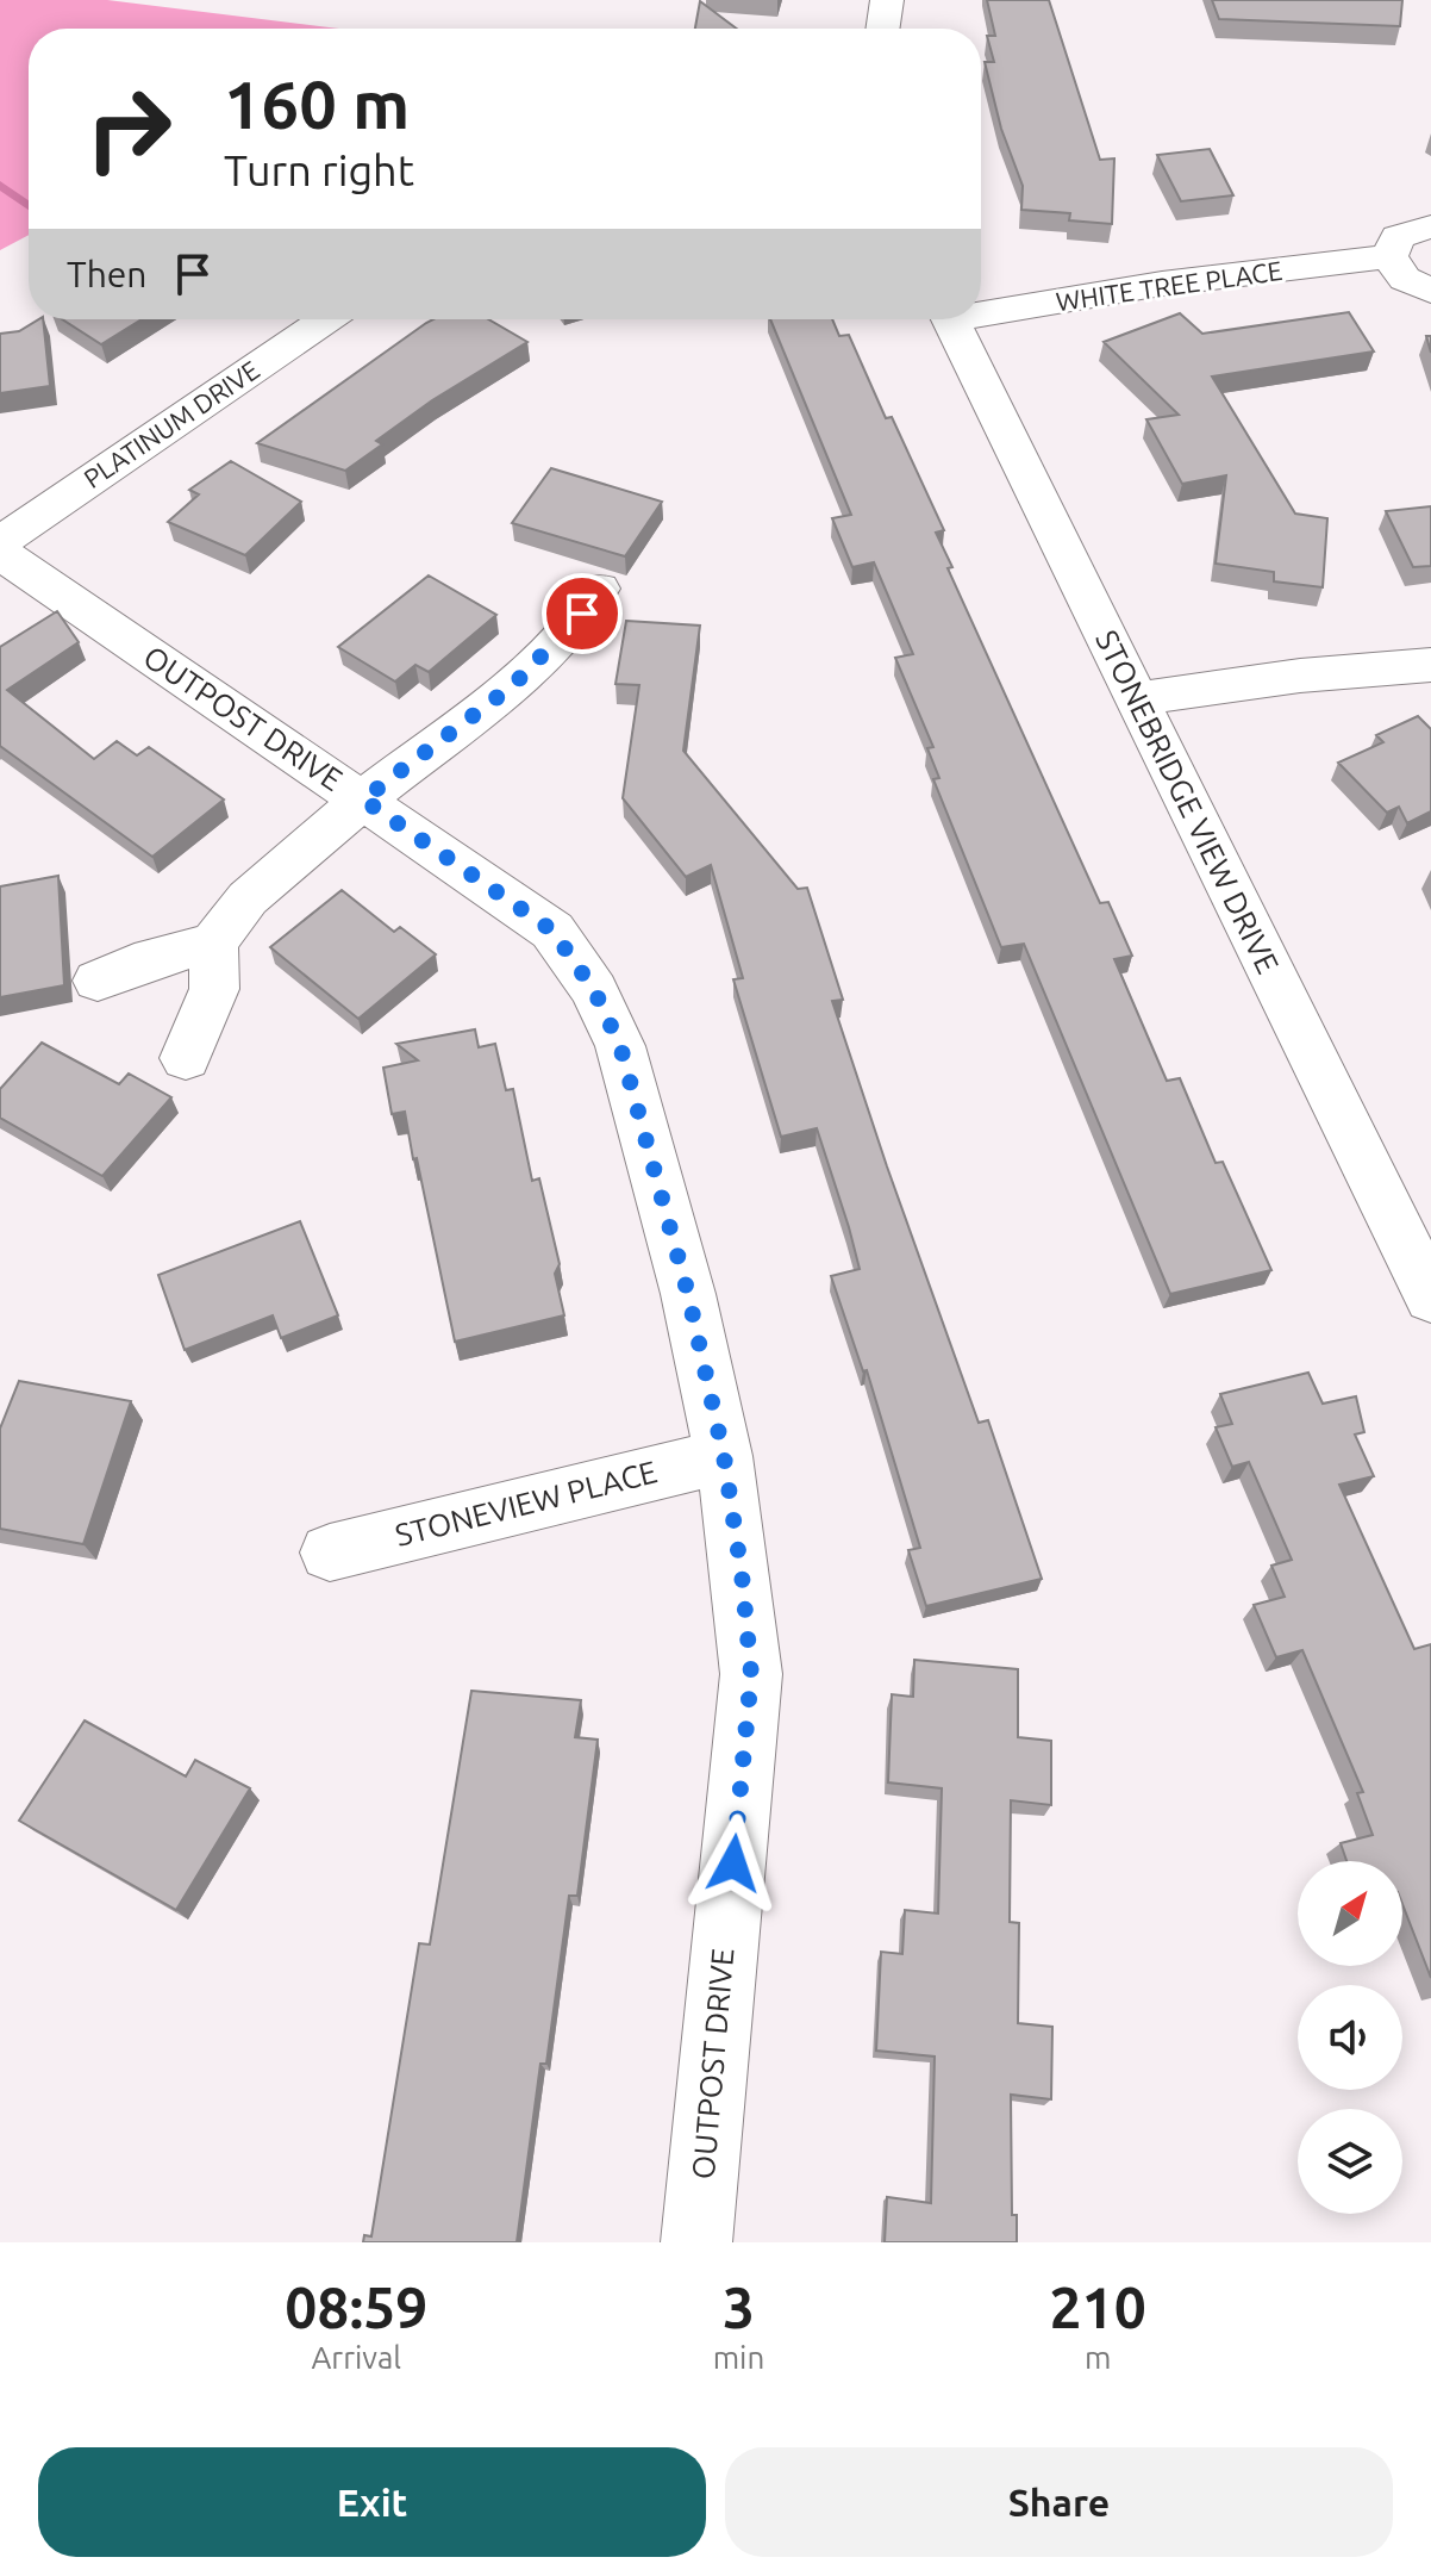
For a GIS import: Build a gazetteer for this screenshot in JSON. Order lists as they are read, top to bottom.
{
  "streets": {
    "street": [
      "WHITE TREE PLACE",
      "PLATINUM DRIVE",
      "OUTPOST DRIVE",
      "STONEBRIDGE VIEW DRIVE",
      "STONEVIEW PLACE"
    ]
  },
  "crossings": [
    ["OUTPOST DRIVE", "STONEVIEW PLACE"]
  ],
  "north": "top right",
  "page": {
    "turn": ["160 m", "Turn right"],
    "then": "Then",
    "eta": [
      "08:59",
      "Arrival",
      "3",
      "min",
      "210",
      "m"
    ],
    "buttons": ["Exit", "Share"]
  }
}
